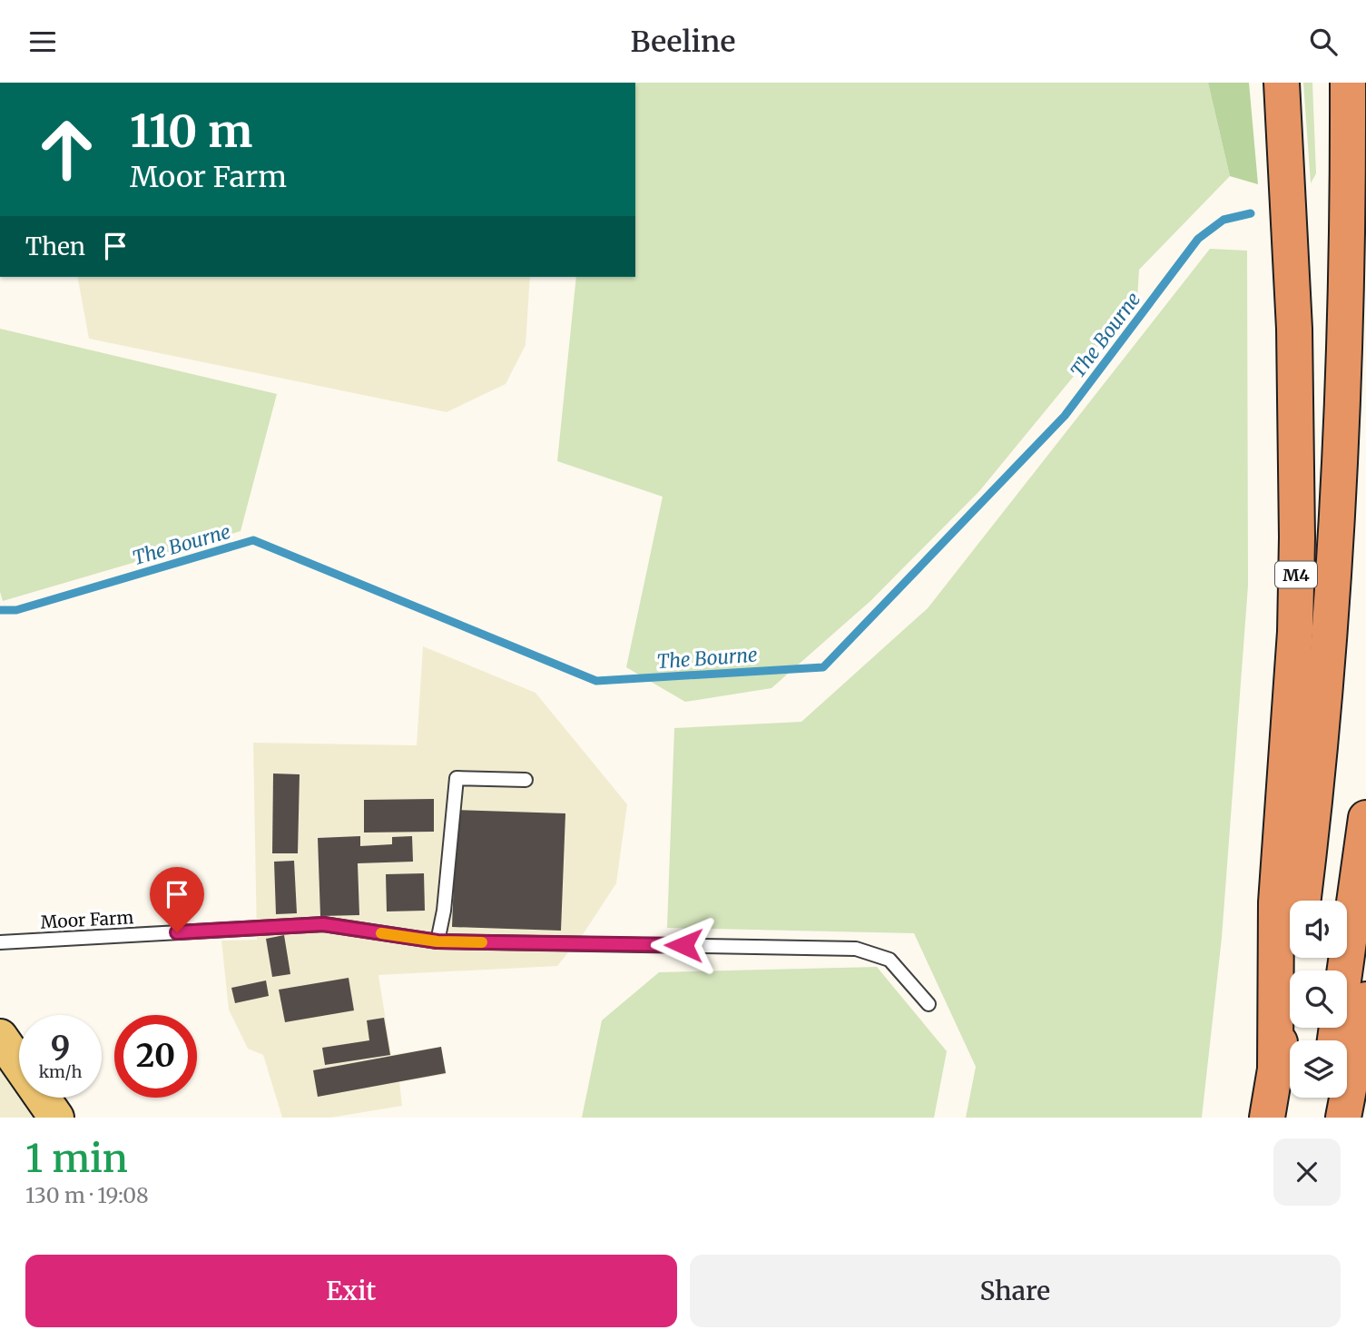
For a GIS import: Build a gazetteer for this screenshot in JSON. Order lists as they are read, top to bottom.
{
  "streets": {
    "highway": ["M4"],
    "lane": ["Moor Farm"]
  },
  "water": ["The Bourne"],
  "page": {
    "header": "Beeline",
    "turn": ["110 m", "Moor Farm"],
    "then": "Then",
    "speed": "9 km/h",
    "limit": "20",
    "heading": ["1 min", "130 m · 19:08"],
    "buttons": ["Exit", "Share"]
  }
}
